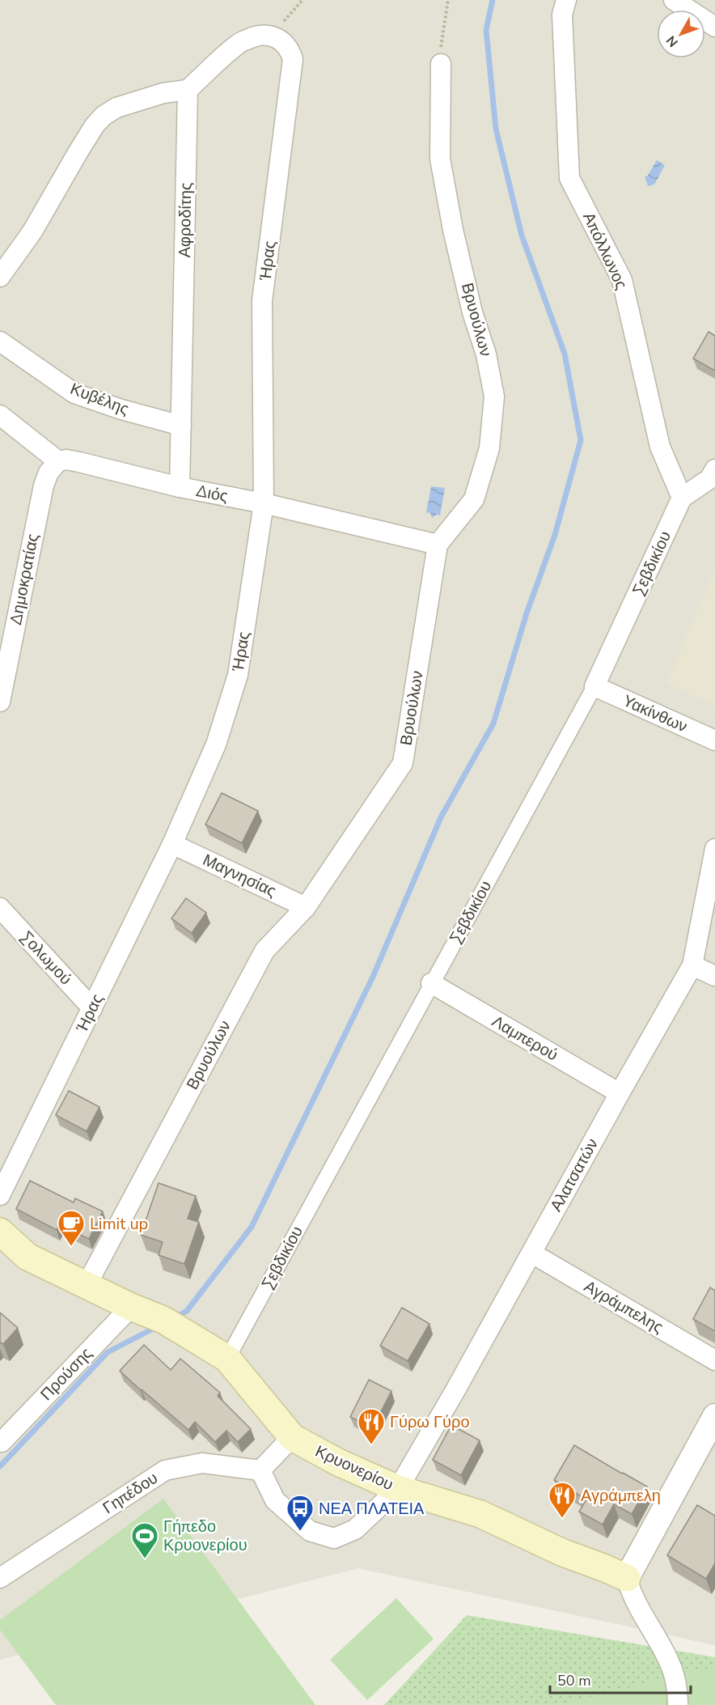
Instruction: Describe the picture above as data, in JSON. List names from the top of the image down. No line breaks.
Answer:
{"streets":{"main road":["Κρυονερίου"],"street":["Αφροδίτης","Απόλλωνος","Ήρας","Βρυούλων","Κυβέλης","Διός","Σεβδικίου","Δημοκρατίας","Υακίνθων","Μαγνησίας","Σολωμού","Λαμπερού","Αλατσατών","Αγράμπελης","Προύσης","Γηπέδου"]},"crossings":[["Αφροδίτης","Κυβέλης"],["Αφροδίτης","Διός"],["Απόλλωνος","Σεβδικίου"],["Ήρας","Διός"],["Ήρας","Μαγνησίας"],["Ήρας","Σολωμού"],["Βρυούλων","Διός"],["Βρυούλων","Μαγνησίας"],["Βρυούλων","Κρυονερίου"],["Διός","Δημοκρατίας"],["Σεβδικίου","Υακίνθων"],["Σεβδικίου","Λαμπερού"],["Σεβδικίου","Κρυονερίου"],["Λαμπερού","Αλατσατών"],["Αλατσατών","Αγράμπελης"],["Αλατσατών","Κρυονερίου"],["Αλατσατών","Γηπέδου"],["Προύσης","Κρυονερίου"]],"places":{"cafe":["Limit up"],"restaurant":["Γύρω Γύρο","Αγράμπελη"],"bus stop":["ΝΕΑ ΠΛΑΤΕΙΑ"],"sports":["Γήπεδο Κρυονερίου"]},"scale_bar":"50 m","north":"bottom left"}
